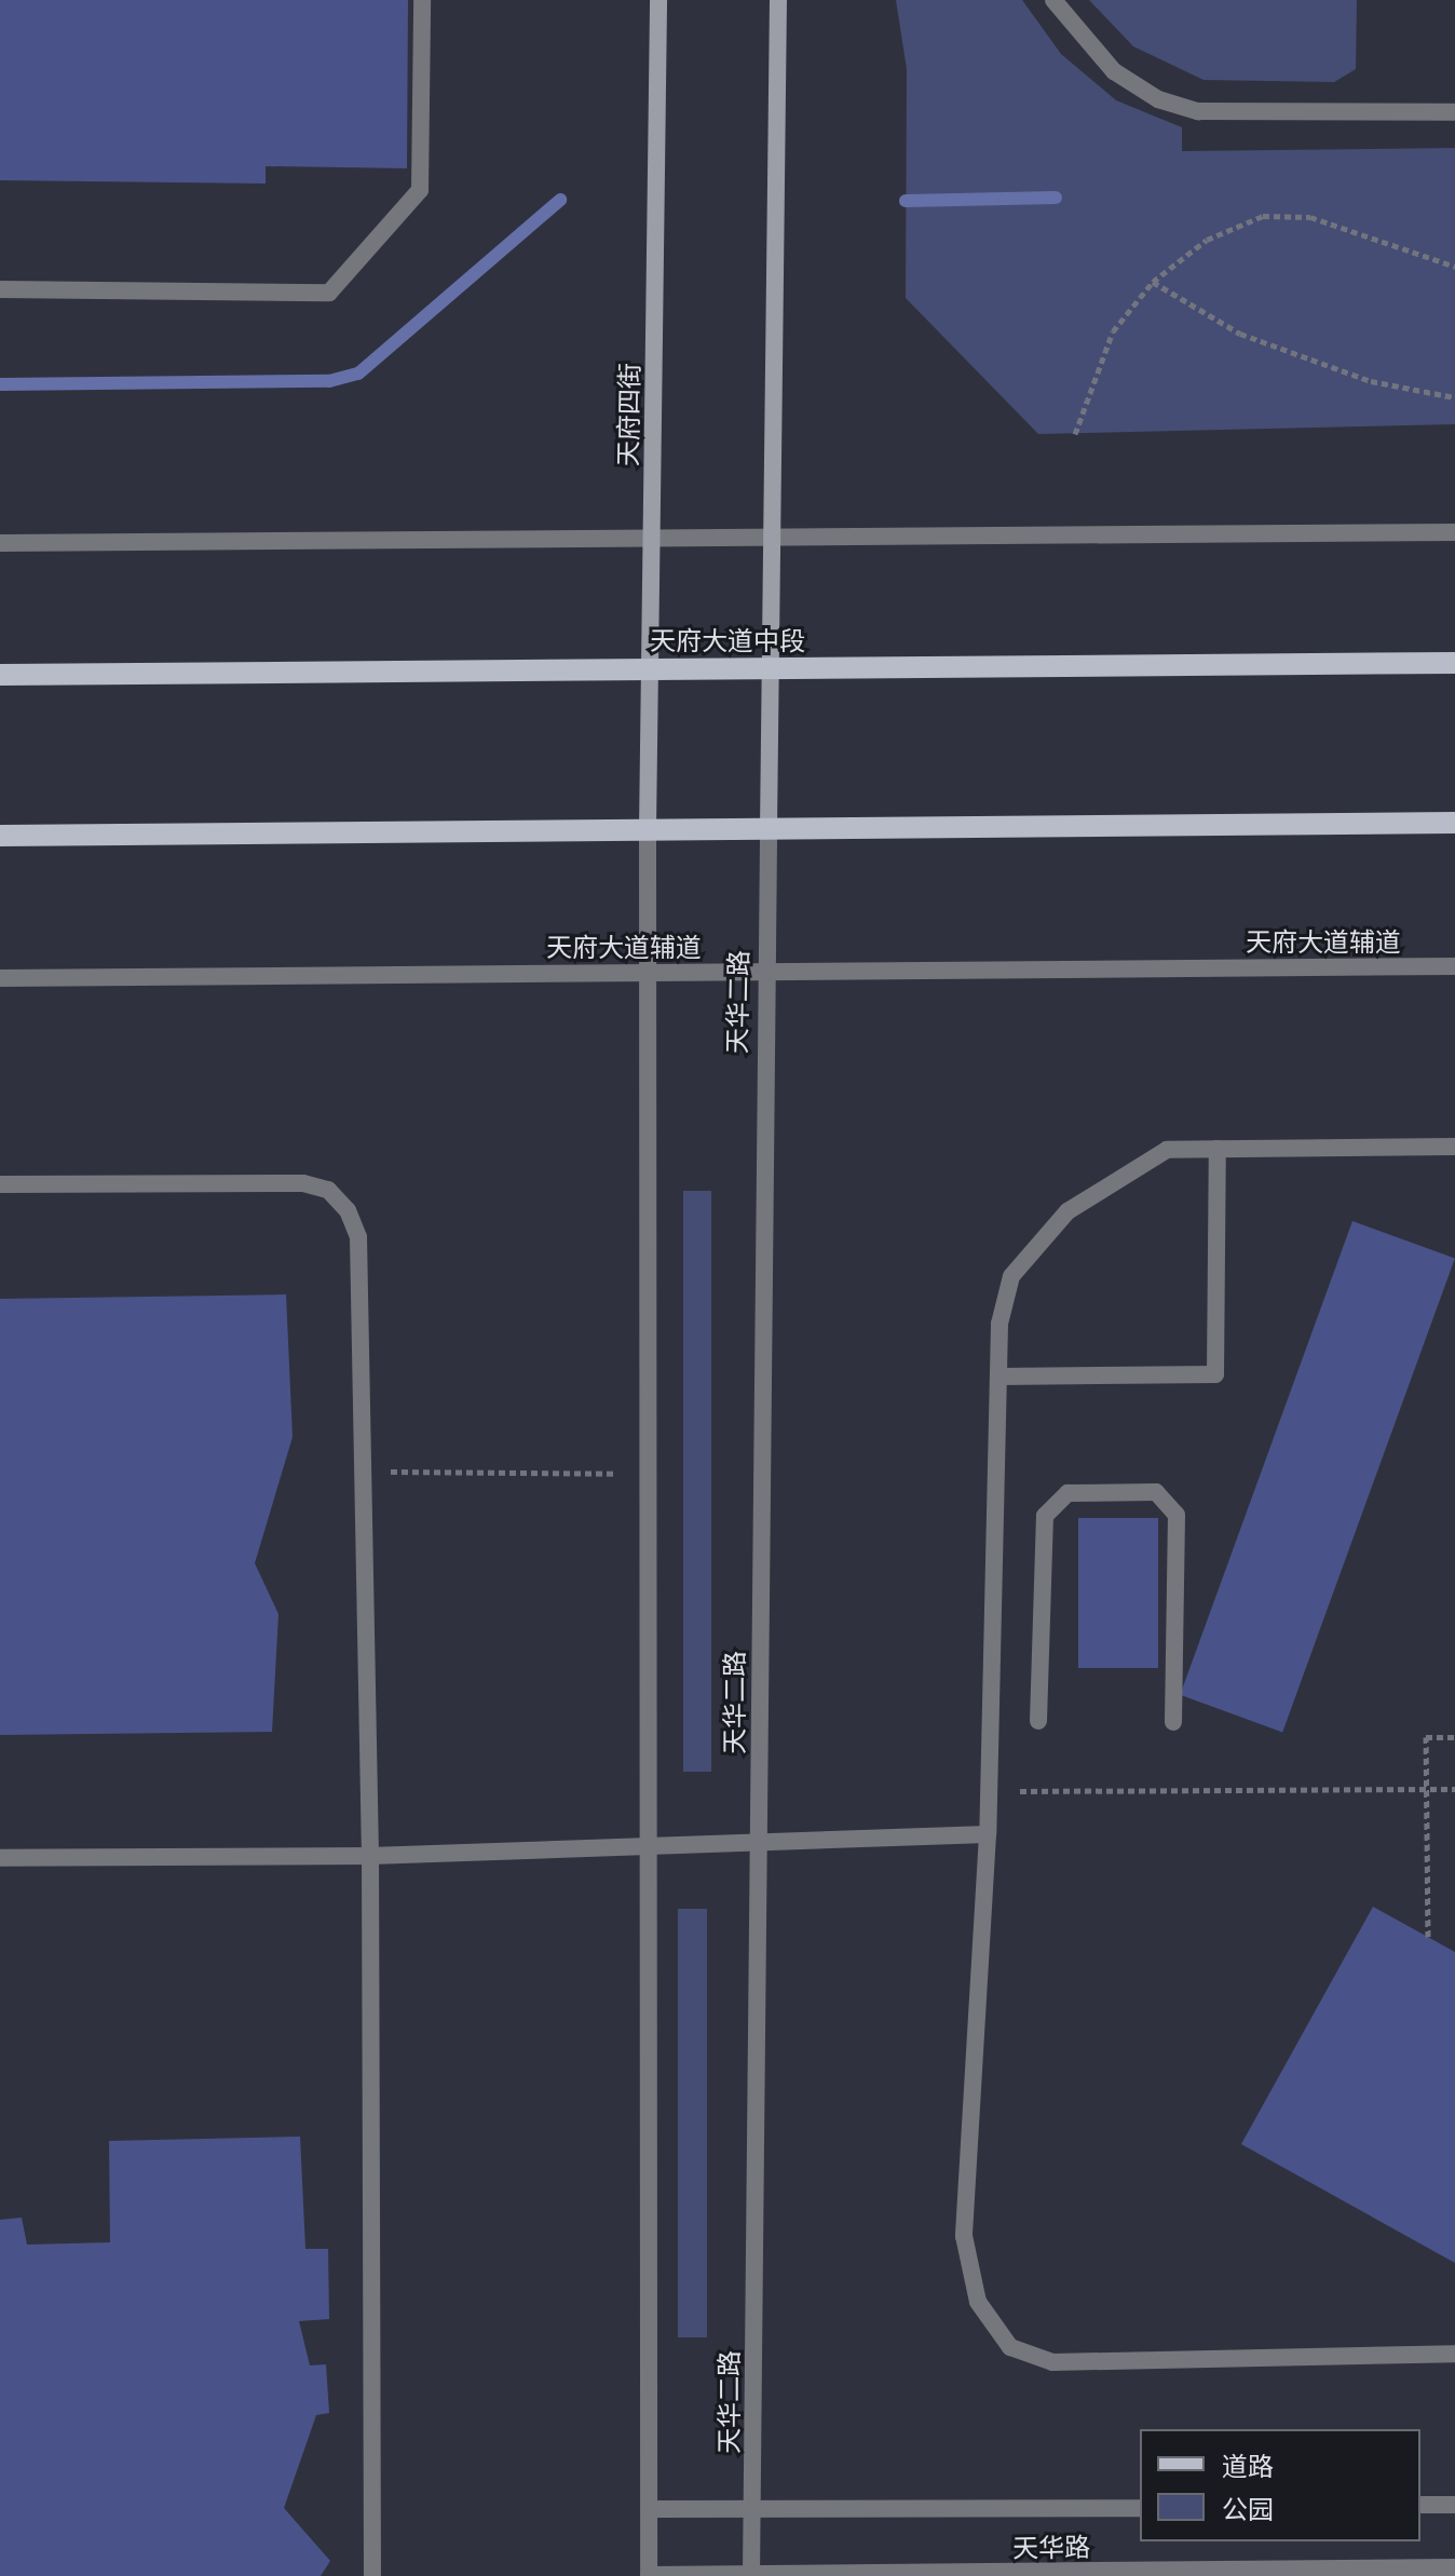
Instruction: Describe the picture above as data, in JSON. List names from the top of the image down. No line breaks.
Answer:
{"streets":{"main road":["天府四街","天府大道中段"],"street":["天府大道辅道","天华二路","天华路"]},"crossings":[["天府四街","天府大道中段"],["天府大道辅道","天华二路"],["天华二路","天华路"]],"legend":["道路","公园"]}
